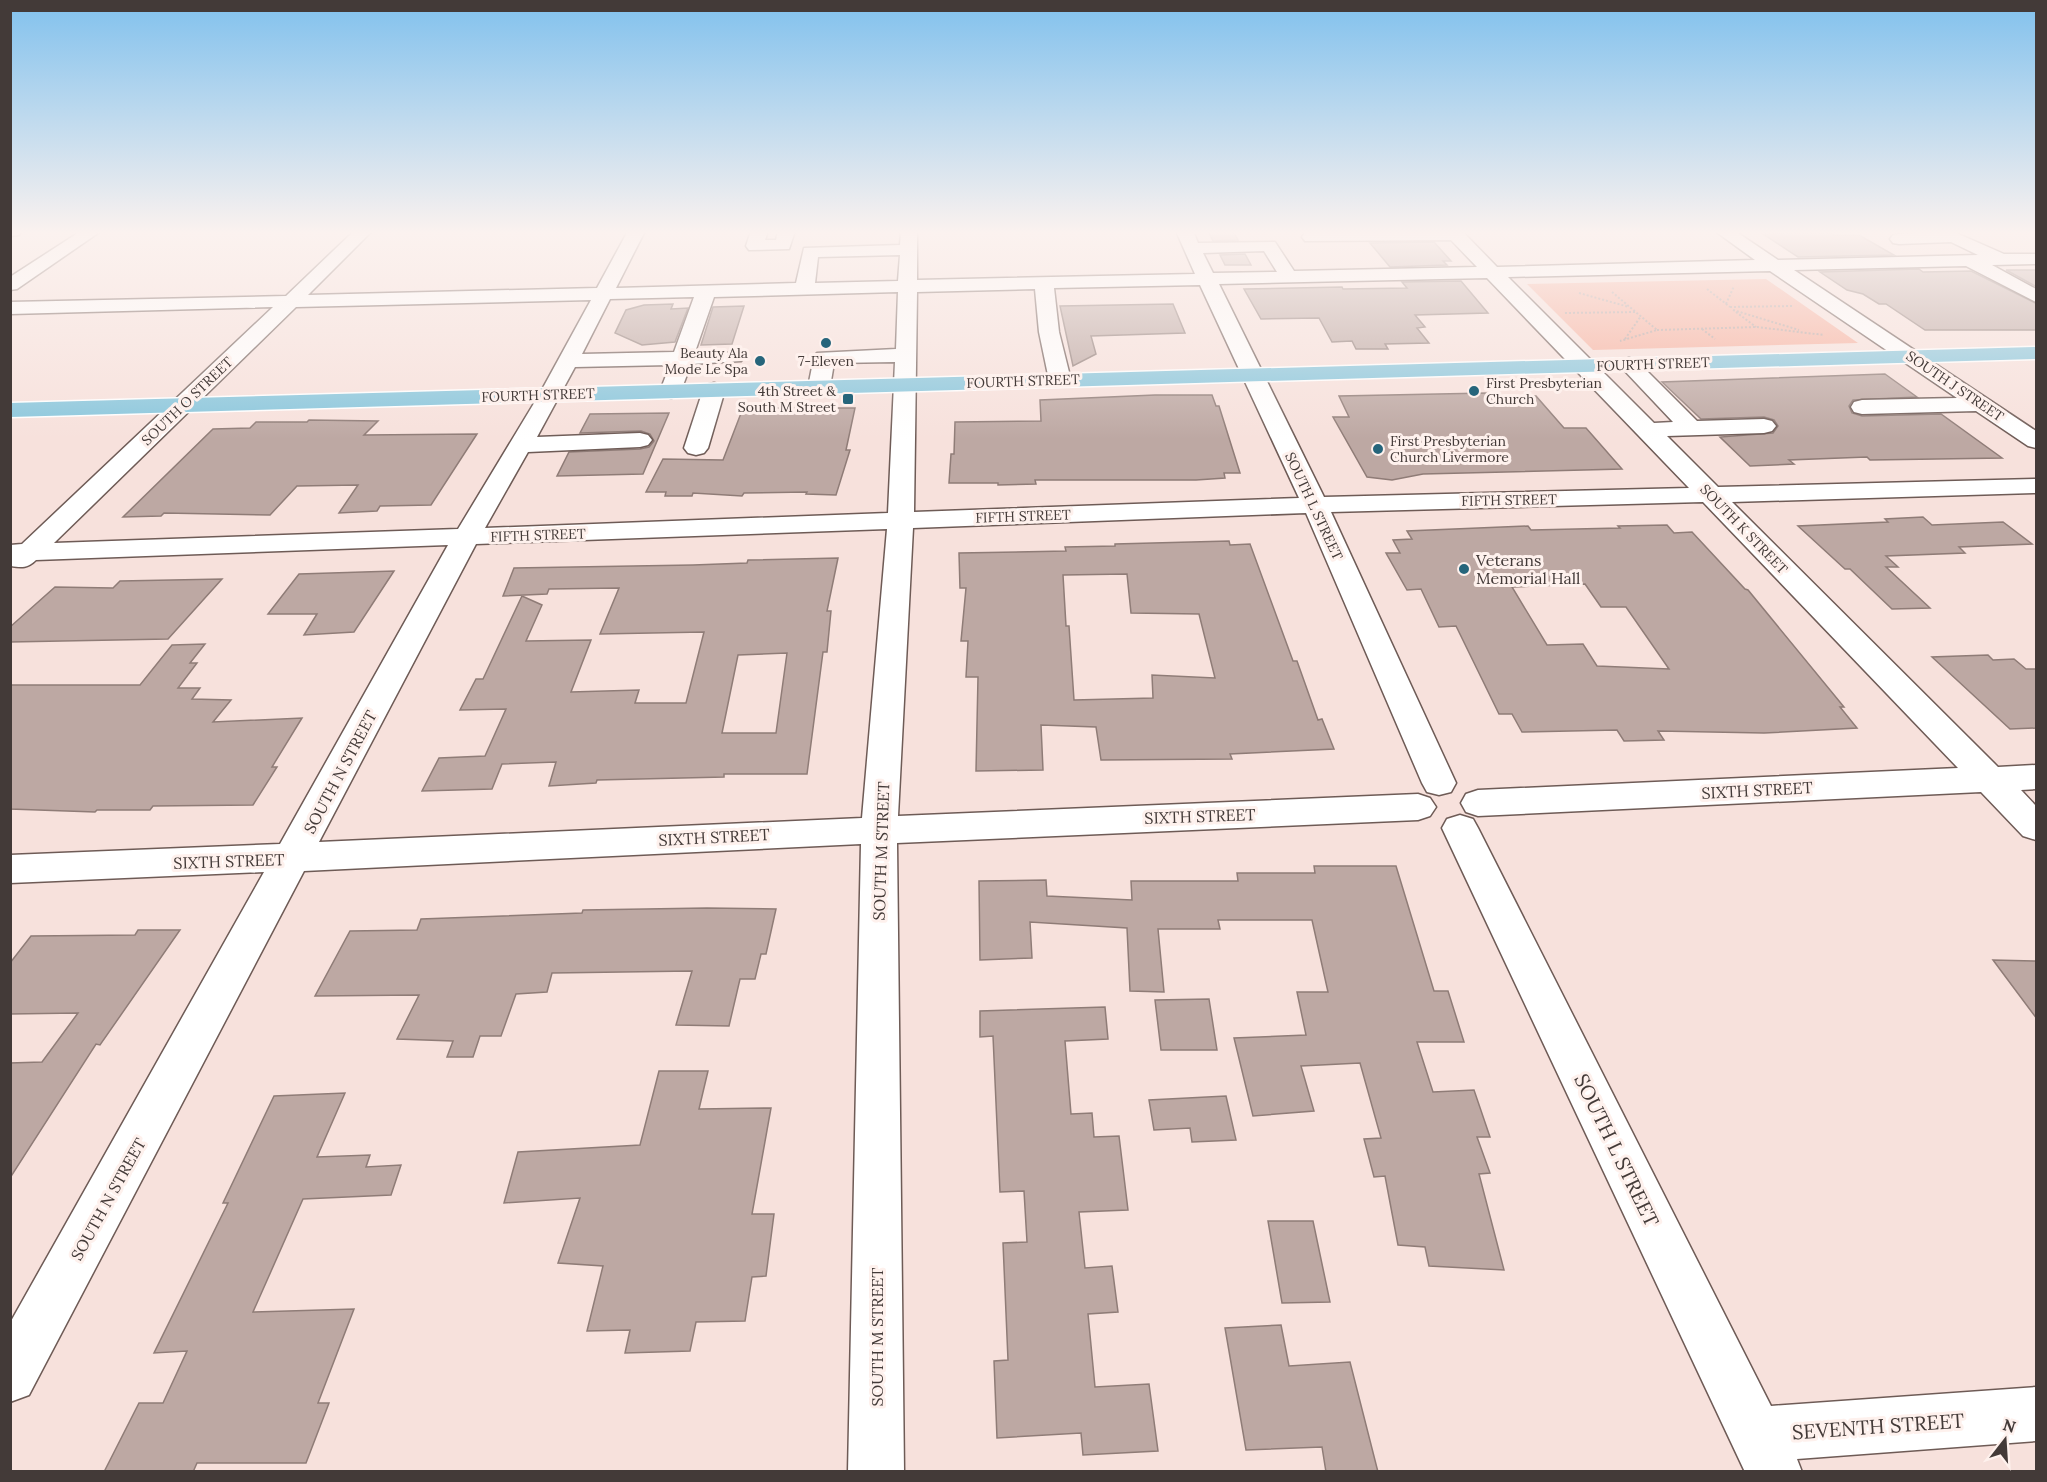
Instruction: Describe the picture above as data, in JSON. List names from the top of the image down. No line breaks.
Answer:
{"streets":{"main road":["FOURTH STREET"],"street":["SOUTH J STREET","SOUTH O STREET","FIFTH STREET","SOUTH L STREET","SOUTH K STREET","SOUTH N STREET","SIXTH STREET","SOUTH M STREET","SEVENTH STREET"]},"crossings":[["FOURTH STREET","SOUTH J STREET"],["FOURTH STREET","SOUTH O STREET"],["FOURTH STREET","SOUTH L STREET"],["FOURTH STREET","SOUTH K STREET"],["FOURTH STREET","SOUTH N STREET"],["FOURTH STREET","SOUTH M STREET"],["SOUTH O STREET","FIFTH STREET"],["FIFTH STREET","SOUTH L STREET"],["FIFTH STREET","SOUTH K STREET"],["FIFTH STREET","SOUTH N STREET"],["FIFTH STREET","SOUTH M STREET"],["SOUTH L STREET","SIXTH STREET"],["SOUTH L STREET","SEVENTH STREET"],["SOUTH K STREET","SIXTH STREET"],["SOUTH N STREET","SIXTH STREET"],["SIXTH STREET","SOUTH M STREET"]],"places":{"other":["7-Eleven","Beauty Ala Mode Le Spa","First Presbyterian Church","First Presbyterian Church Livermore","Veterans Memorial Hall"],"transit":["4th Street & South M Street"]},"north":"top"}
